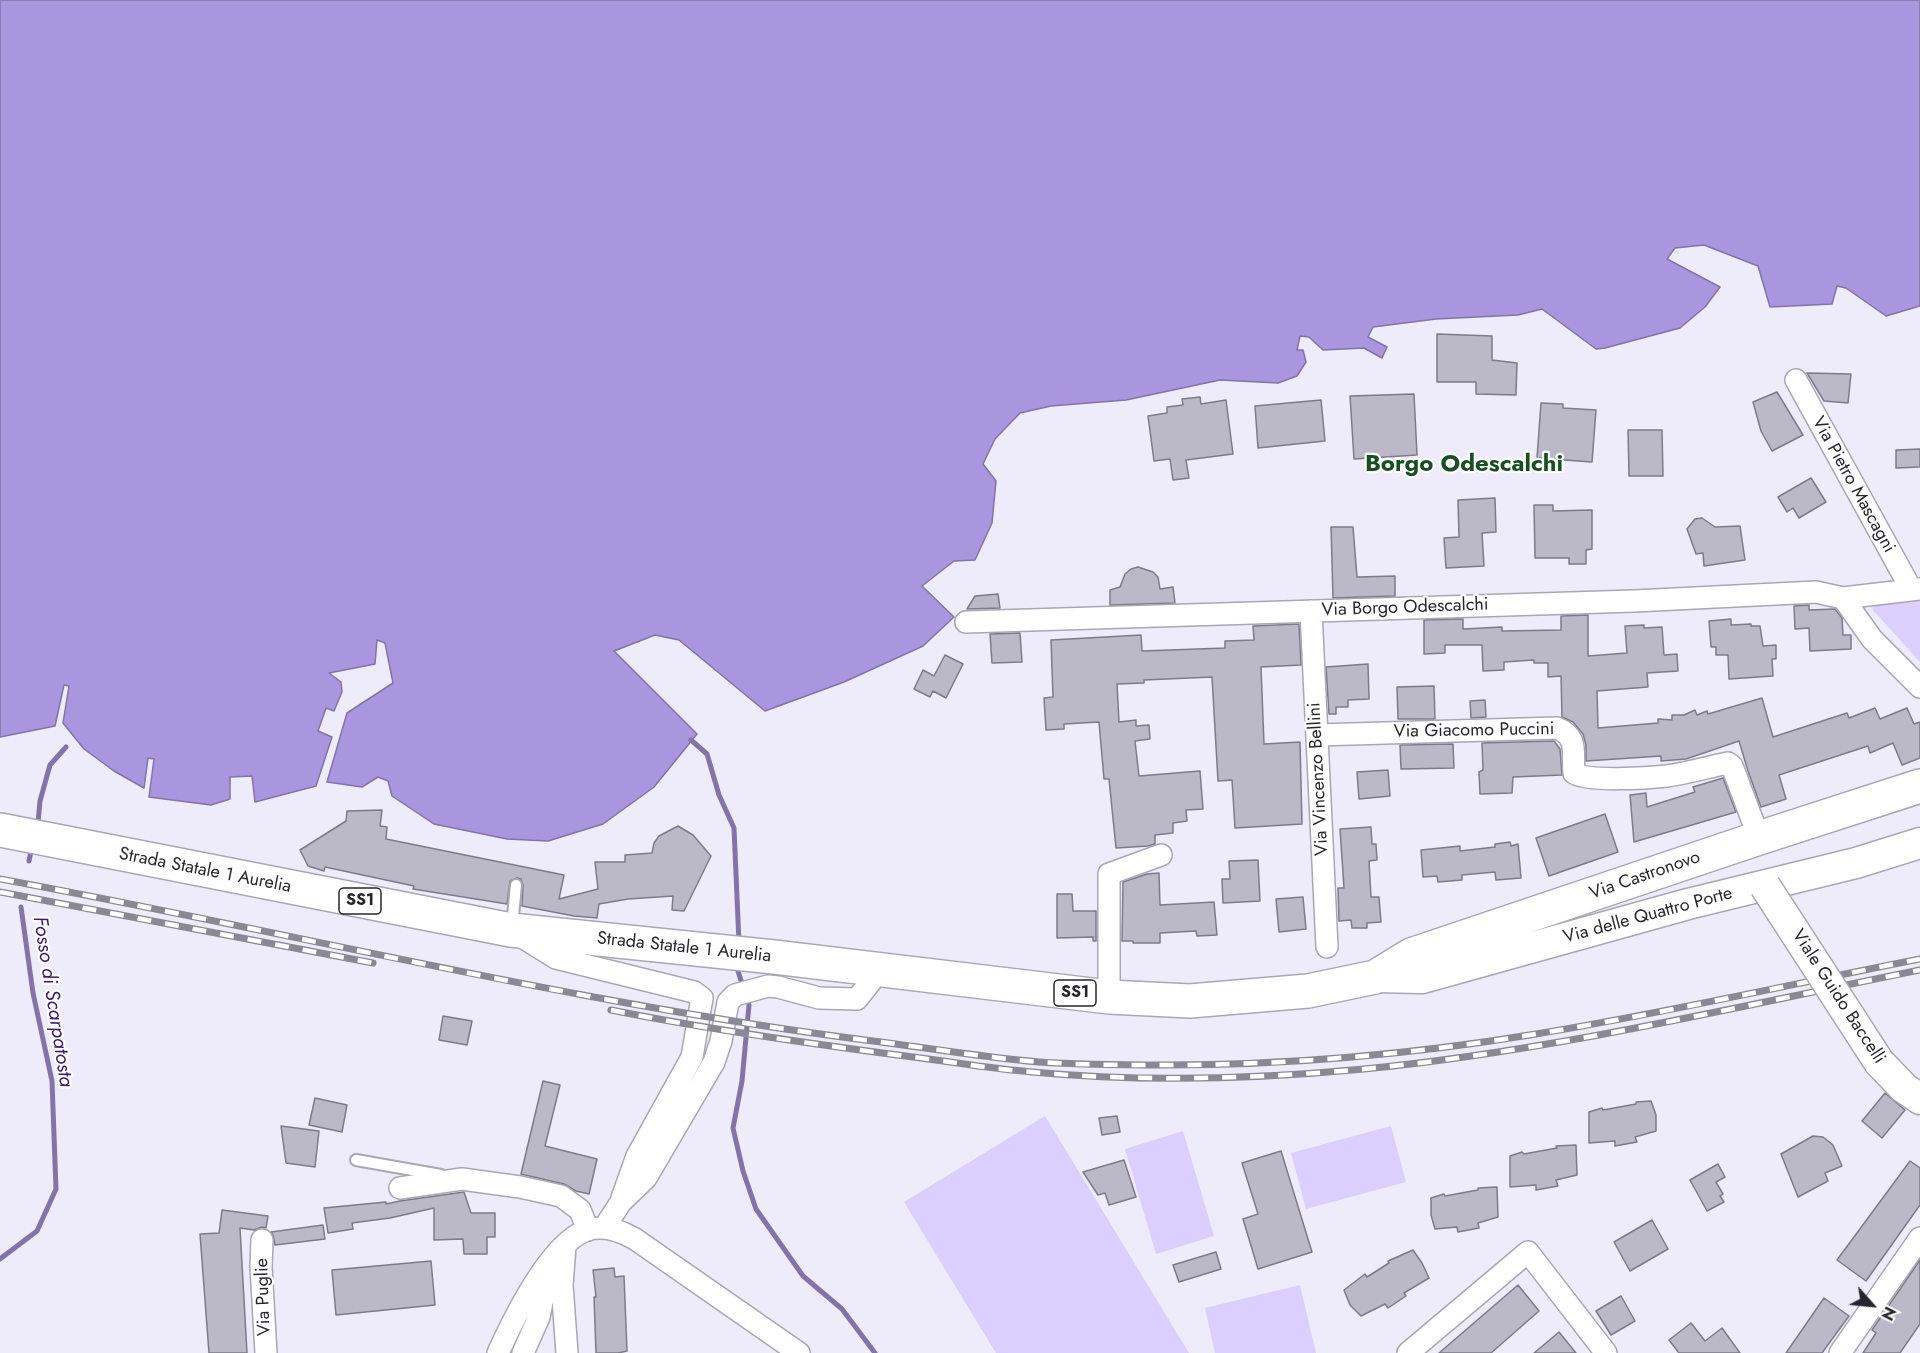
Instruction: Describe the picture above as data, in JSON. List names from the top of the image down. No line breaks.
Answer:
{"streets":{"main road":["Strada Statale 1 Aurelia","Via Castronovo","SS1","Via delle Quattro Porte","Viale Guido Baccelli"],"street":["Via Pietro Mascagni","Via Borgo Odescalchi","Via Giacomo Puccini","Via Vincenzo Bellini","Via Puglie"]},"crossings":[["Via Pietro Mascagni","Via Borgo Odescalchi"],["Via Borgo Odescalchi","Via Vincenzo Bellini"],["Via Giacomo Puccini","Via Vincenzo Bellini"],["Via Giacomo Puccini","Via Castronovo"],["Strada Statale 1 Aurelia","Via Castronovo"],["Strada Statale 1 Aurelia","Via delle Quattro Porte"],["Via Castronovo","Via delle Quattro Porte"],["Via delle Quattro Porte","Viale Guido Baccelli"]],"districts":["Borgo Odescalchi"],"water":["Fosso di Scarpatosta"],"north":"bottom right"}
